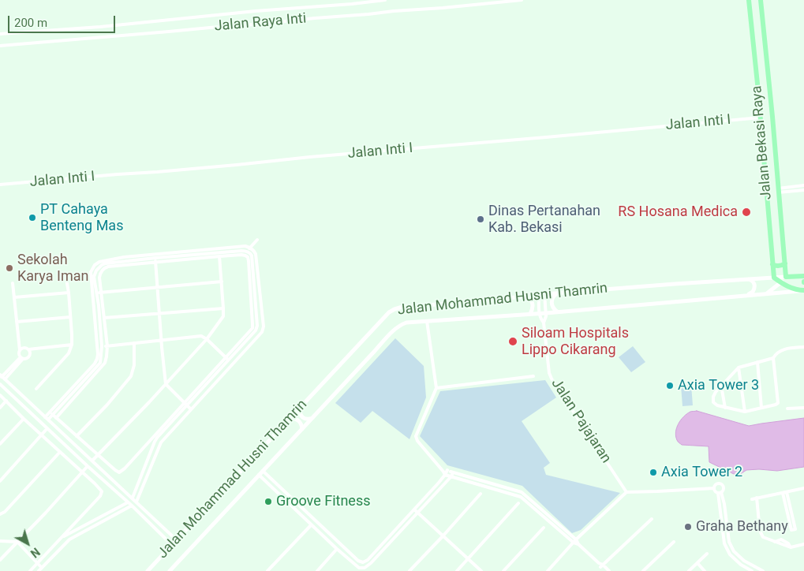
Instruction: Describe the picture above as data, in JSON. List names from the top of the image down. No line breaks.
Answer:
{"streets":{"main road":["Jalan Bekasi Raya","Jalan Mohammad Husni Thamrin"],"street":["Jalan Raya Inti","Jalan Inti I","Jalan Pajajaran"]},"crossings":[["Jalan Inti I","Jalan Bekasi Raya"],["Jalan Bekasi Raya","Jalan Mohammad Husni Thamrin"],["Jalan Mohammad Husni Thamrin","Jalan Pajajaran"]],"places":["RS Hosana Medica","PT Cahaya Benteng Mas","Dinas Pertanahan Kab. Bekasi","Sekolah Karya Iman","Siloam Hospitals Lippo Cikarang","Axia Tower 3","Axia Tower 2","Groove Fitness","Graha Bethany"],"scale_bar":"200 m","north":"bottom right"}
